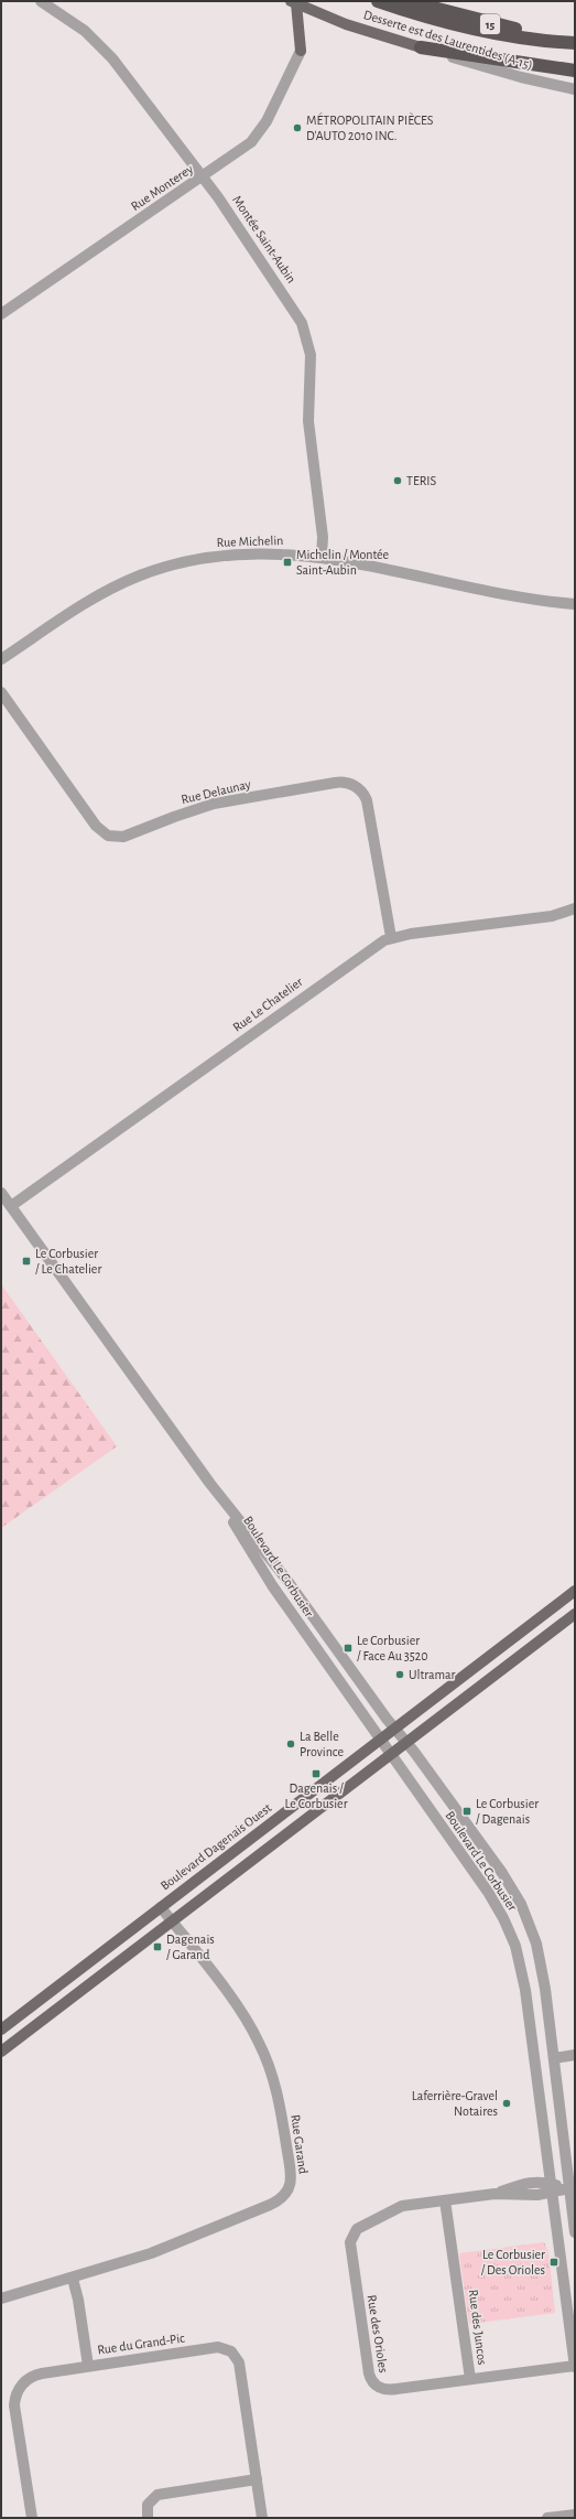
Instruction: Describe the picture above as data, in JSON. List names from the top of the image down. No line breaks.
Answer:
{"streets":{"highway":["15"],"main road":["Desserte est des Laurentides (A-15)","Boulevard Dagenais Ouest"],"street":["Rue Monterey","Montée Saint-Aubin","Rue Michelin","Rue Delaunay","Rue Le Chatelier","Boulevard Le Corbusier","Rue Garand","Rue des Juncos","Rue des Orioles","Rue du Grand-Pic"]},"crossings":[["Rue Monterey","Montée Saint-Aubin"],["Montée Saint-Aubin","Rue Michelin"],["Rue Delaunay","Rue Le Chatelier"],["Rue Le Chatelier","Boulevard Le Corbusier"],["Boulevard Le Corbusier","Boulevard Dagenais Ouest"],["Boulevard Le Corbusier","Rue des Orioles"],["Boulevard Dagenais Ouest","Rue Garand"],["Rue des Juncos","Rue des Orioles"]],"places":{"other":["MÉTROPOLITAIN PIÈCES D'AUTO 2010 INC.","TERIS","Ultramar","La Belle Province","Laferrière-Gravel Notaires"],"transit":["Michelin / Montée Saint-Aubin","Le Corbusier / Le Chatelier","Le Corbusier / Face Au 3520","Dagenais / Le Corbusier","Le Corbusier / Dagenais","Dagenais / Garand","Le Corbusier / Des Orioles"]}}
